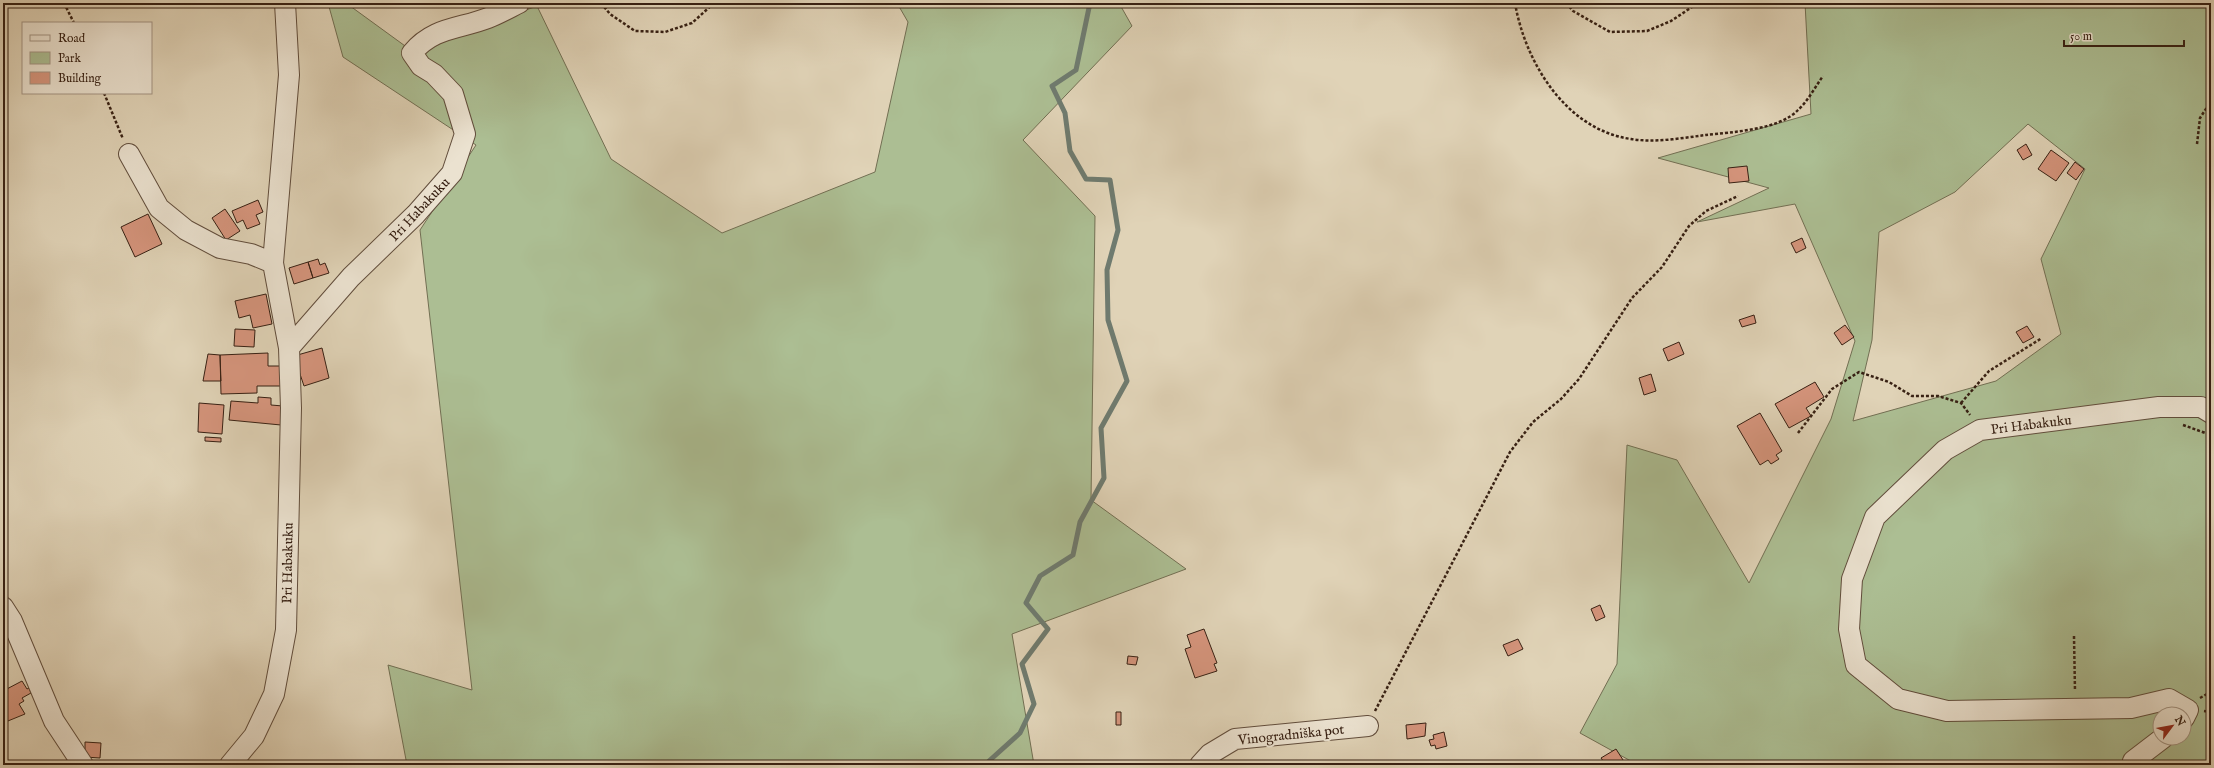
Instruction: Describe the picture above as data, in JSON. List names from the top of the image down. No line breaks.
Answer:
{"streets":{"street":["Pri Habakuku","Vinogradniška pot"]},"legend":["Road","Park","Building"],"scale_bar":"50 m","north":"top right"}
